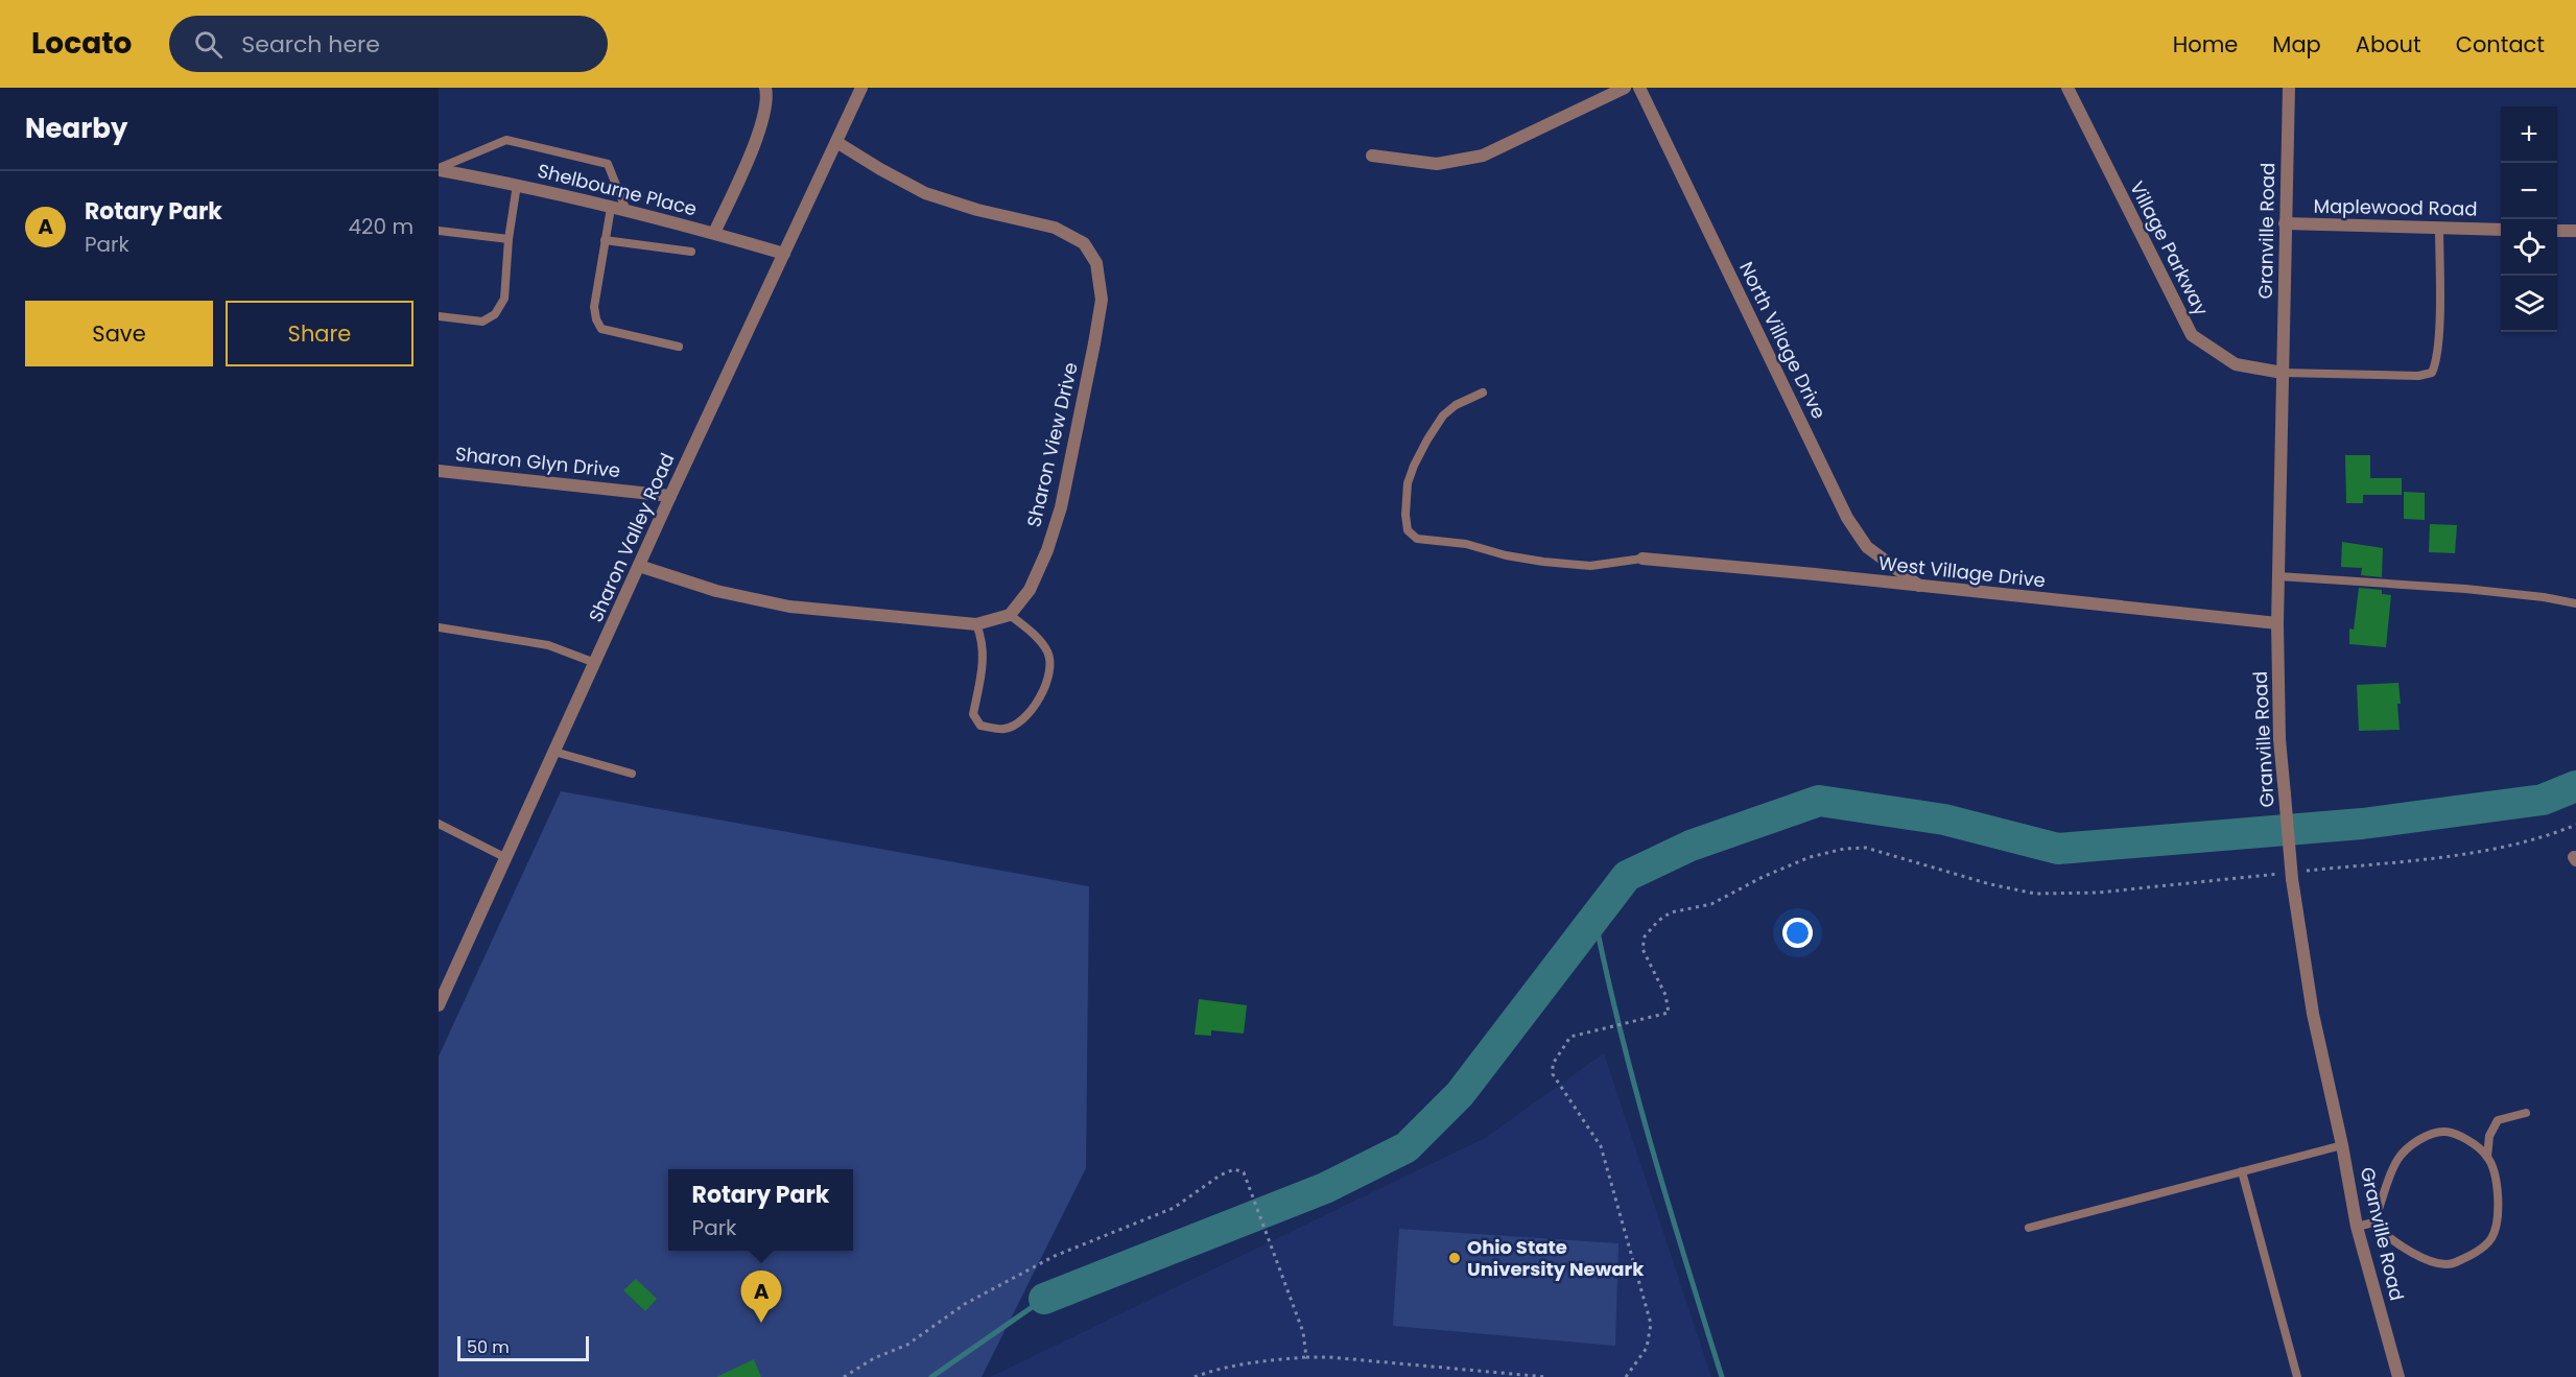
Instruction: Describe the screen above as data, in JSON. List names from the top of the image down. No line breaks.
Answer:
{"streets":{"street":["Shelbourne Place","Maplewood Road","Granville Road","Village Parkway","North Village Drive","Sharon View Drive","Sharon Glyn Drive","Sharon Valley Road","West Village Drive"]},"crossings":[["Shelbourne Place","Sharon Valley Road"],["Maplewood Road","Granville Road"],["Granville Road","Village Parkway"],["Granville Road","West Village Drive"],["North Village Drive","West Village Drive"],["Sharon View Drive","Sharon Valley Road"],["Sharon Glyn Drive","Sharon Valley Road"]],"places":["Ohio State University Newark"],"scale_bar":"50 m","page":{"header":"Locato","search":"Search here","nav":["Home","Map","About","Contact"],"heading":"Nearby","map_buttons":["+","−"],"list":[{"mark":"A","name":"Rotary Park","note":"Park","value":"420 m"}],"buttons":["Save","Share"],"popup":["Rotary Park","Park"],"pins":"A","scale":"50 m"}}
